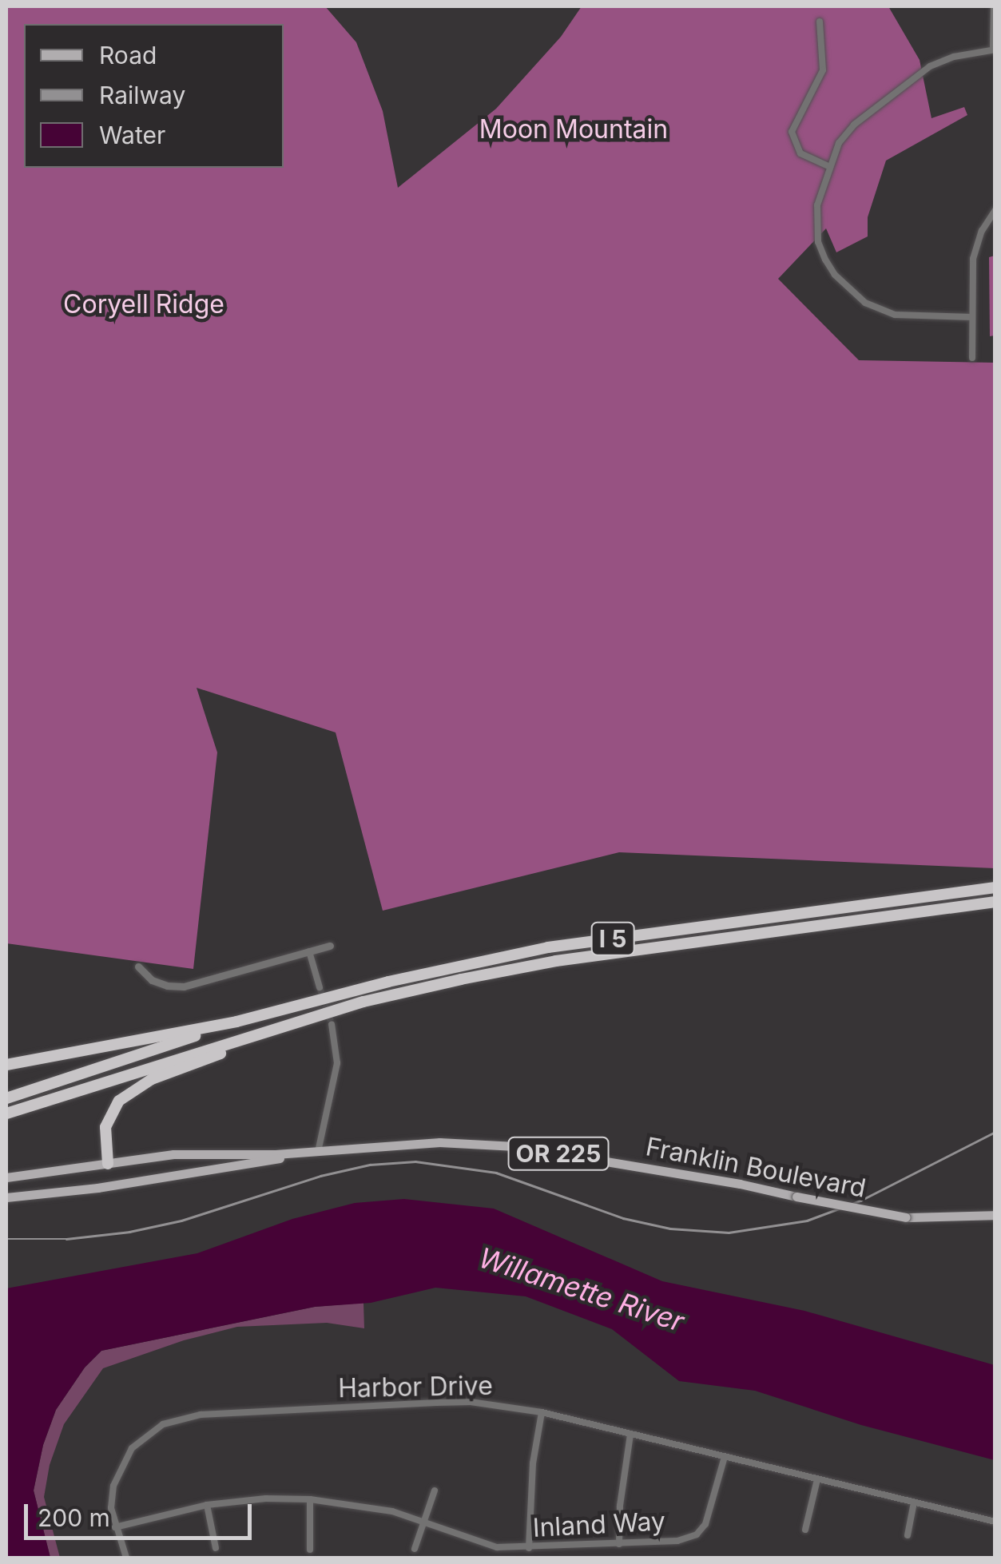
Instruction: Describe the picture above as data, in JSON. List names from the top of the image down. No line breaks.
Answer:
{"streets":{"highway":["I 5"],"main road":["OR 225","Franklin Boulevard"],"street":["Harbor Drive","Inland Way"]},"crossings":[["OR 225","Franklin Boulevard"],["Harbor Drive","Inland Way"]],"water":["Willamette River"],"parks":["Moon Mountain","Coryell Ridge"],"legend":["Road","Railway","Water"],"scale_bar":"200 m"}
